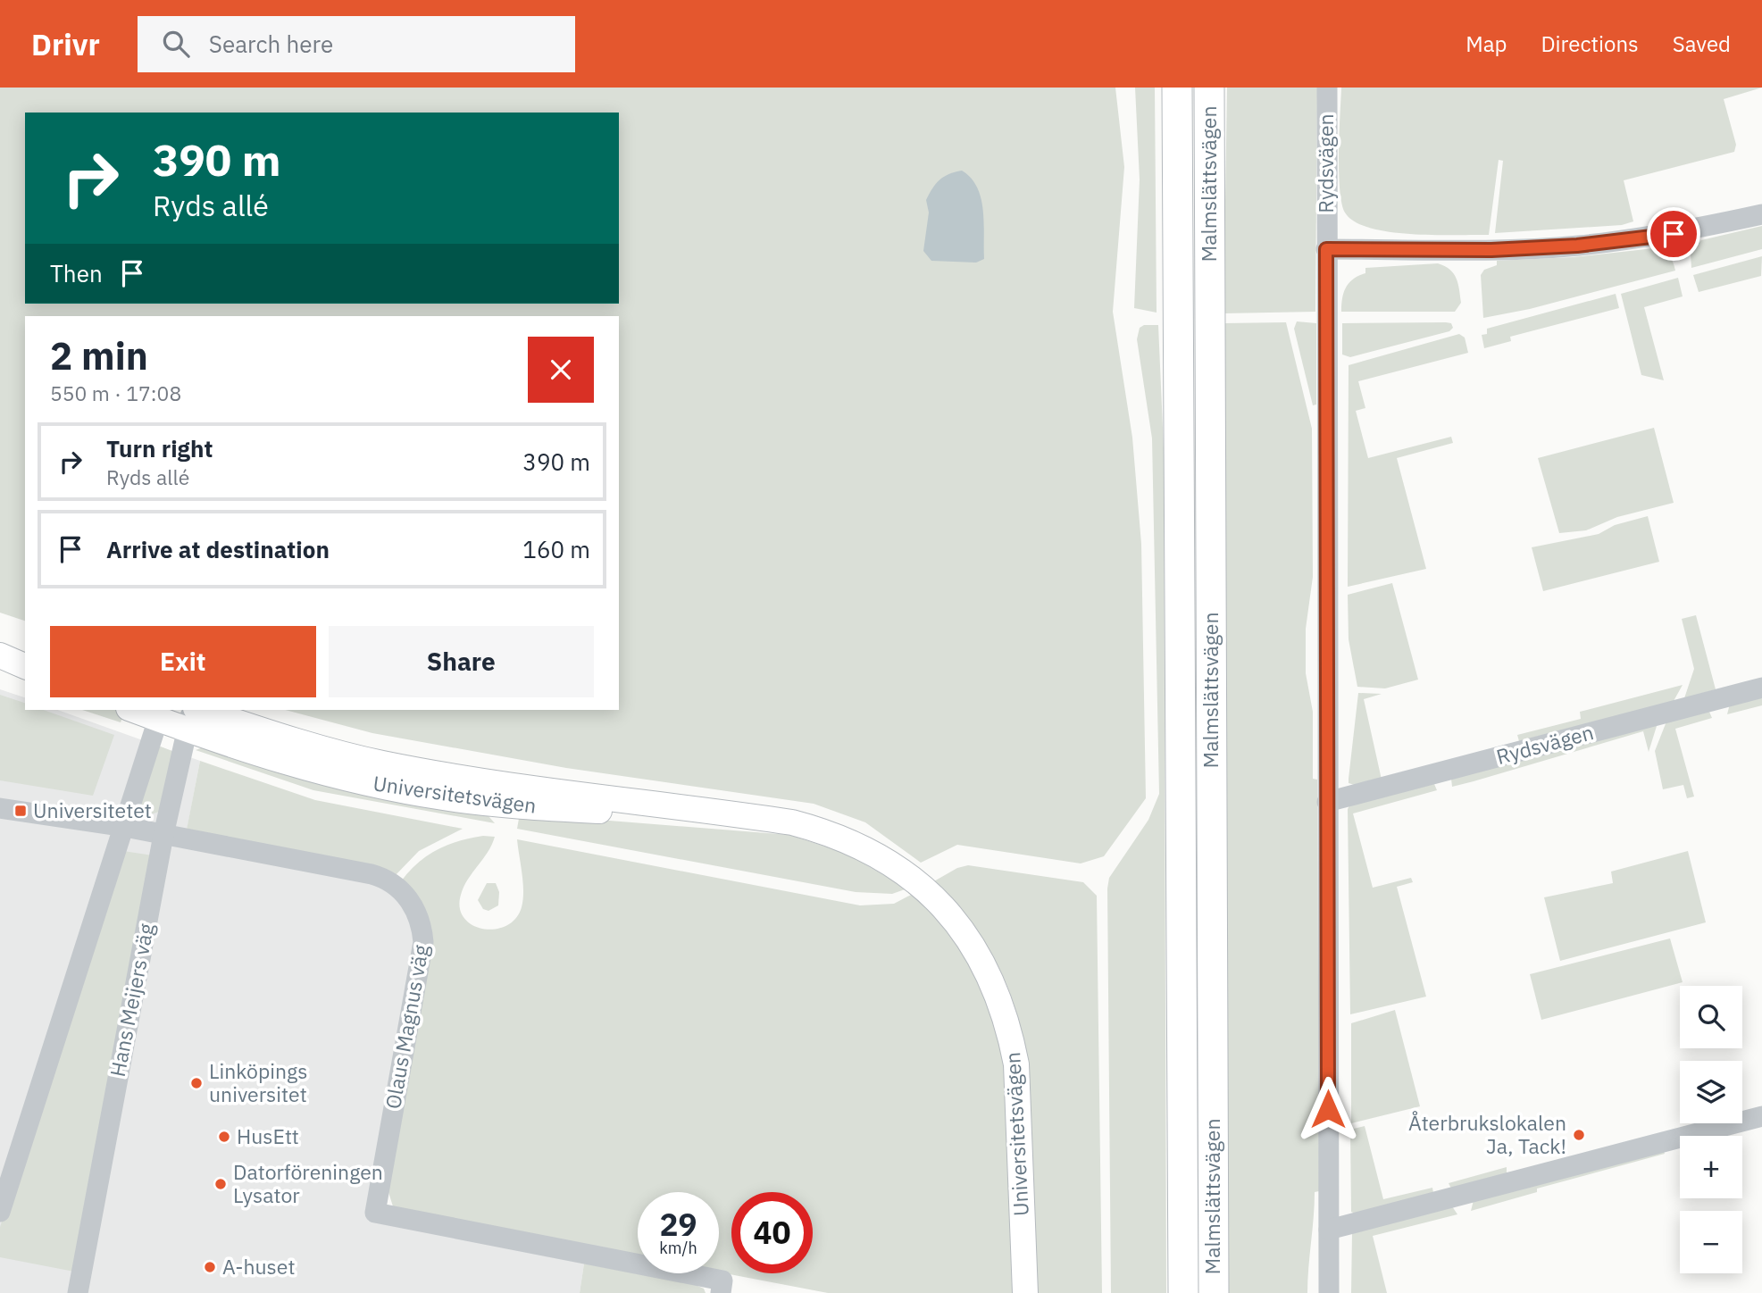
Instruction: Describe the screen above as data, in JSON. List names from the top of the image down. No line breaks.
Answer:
{"streets":{"highway":["Malmslättsvägen"],"main road":["Universitetsvägen"],"street":["Rydsvägen","Hans Meijers väg","Olaus Magnus väg"]},"crossings":[["Universitetsvägen","Hans Meijers väg"],["Hans Meijers väg","Olaus Magnus väg"]],"places":{"transit":["Universitetet"],"other":["Linköpings universitet","Återbrukslokalen Ja, Tack!","HusEtt","Datorföreningen Lysator","A-huset"]},"page":{"header":"Drivr","search":"Search here","nav":["Map","Directions","Saved"],"turn":["390 m","Ryds allé"],"then":"Then","heading":["2 min","550 m · 17:08"],"list":[{"name":"Turn right","note":"Ryds allé","value":"390 m"},{"name":"Arrive at destination","value":"160 m"}],"buttons":["Exit","Share"],"map_buttons":["+","−"],"speed":"29 km/h","limit":"40"}}
